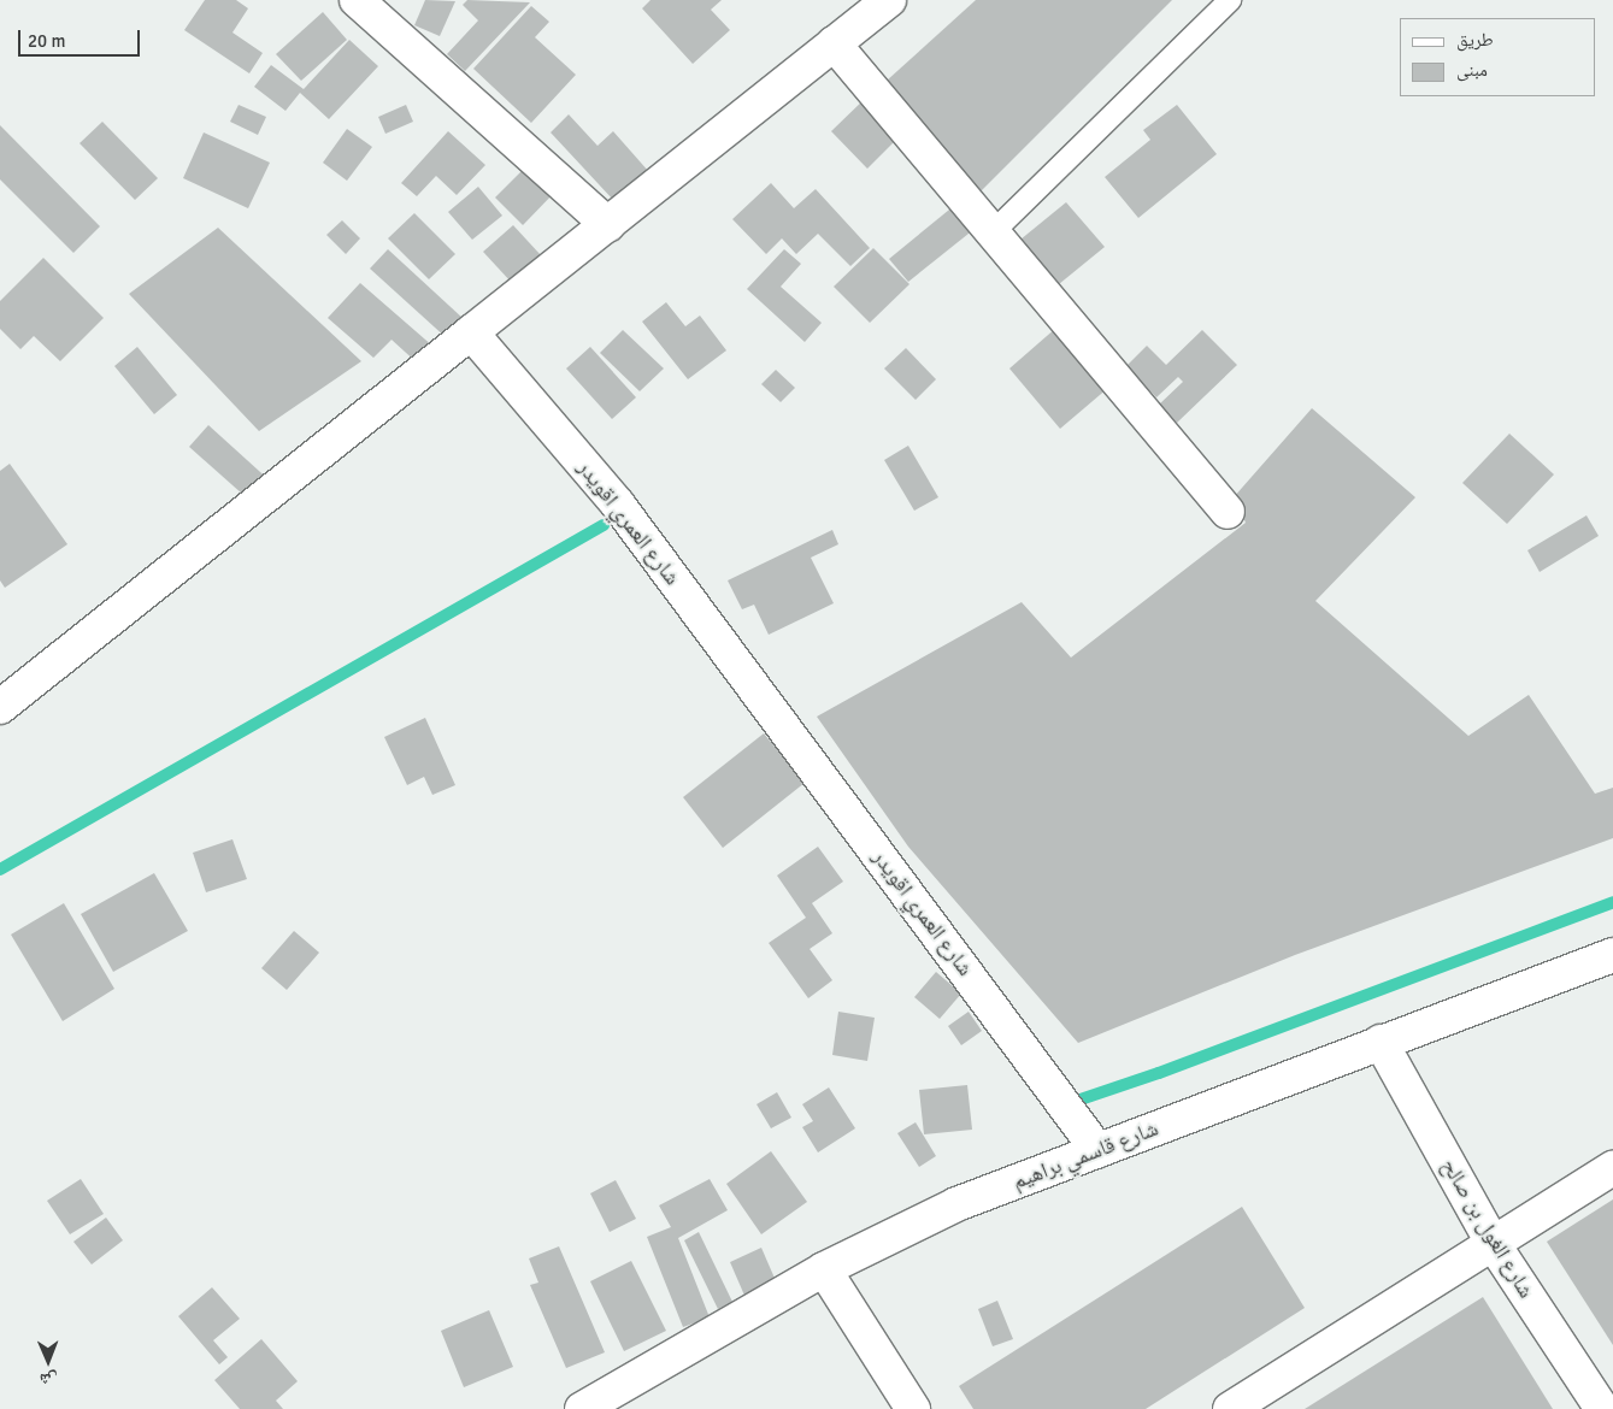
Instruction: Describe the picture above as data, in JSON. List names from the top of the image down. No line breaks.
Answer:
{"streets":{"street":["شارع العمري اقويدر","شارع قاسمي براهيم","شارع الغول بن صالح"]},"crossings":[["شارع العمري اقويدر","شارع قاسمي براهيم"],["شارع قاسمي براهيم","شارع الغول بن صالح"]],"legend":["طريق","مبنى"],"scale_bar":"20 m","north":"bottom"}
